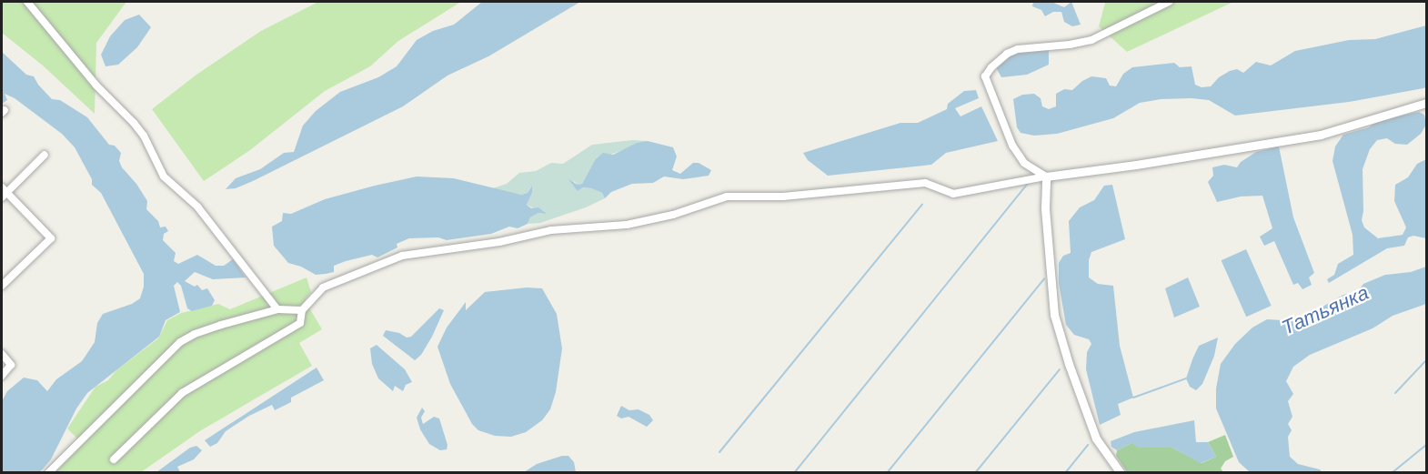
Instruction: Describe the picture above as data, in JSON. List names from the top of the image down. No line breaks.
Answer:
{"water":["Татьянка"]}
